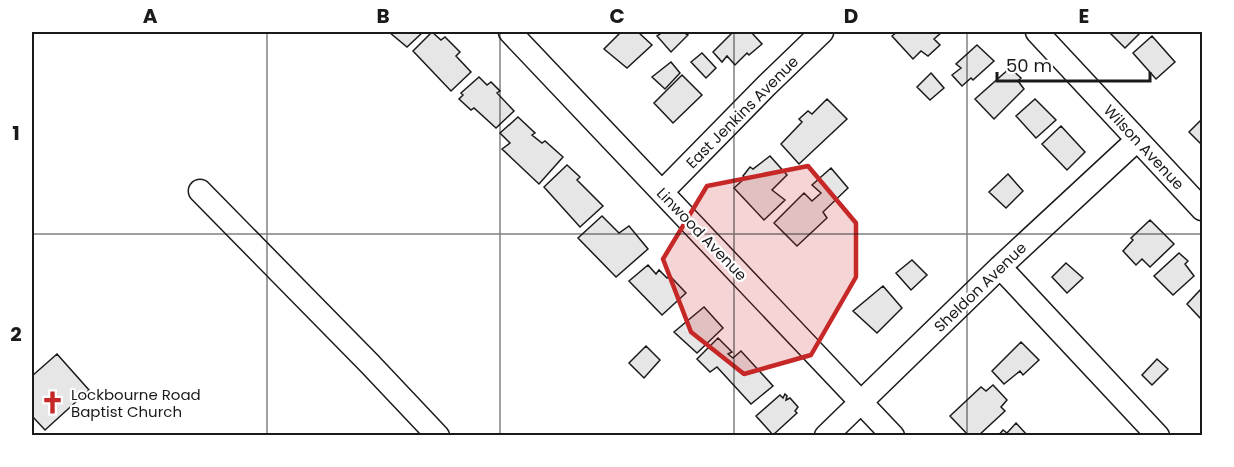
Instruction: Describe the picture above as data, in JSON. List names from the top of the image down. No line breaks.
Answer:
{"streets":{"street":["East Jenkins Avenue","Wilson Avenue","Linwood Avenue","Sheldon Avenue"]},"crossings":[["East Jenkins Avenue","Linwood Avenue"],["Wilson Avenue","Sheldon Avenue"],["Linwood Avenue","Sheldon Avenue"]],"places":{"church":["Lockbourne Road Baptist Church"]},"scale_bar":"50 m","grid":{"columns":["A","B","C","D","E"],"rows":["1","2"]}}
